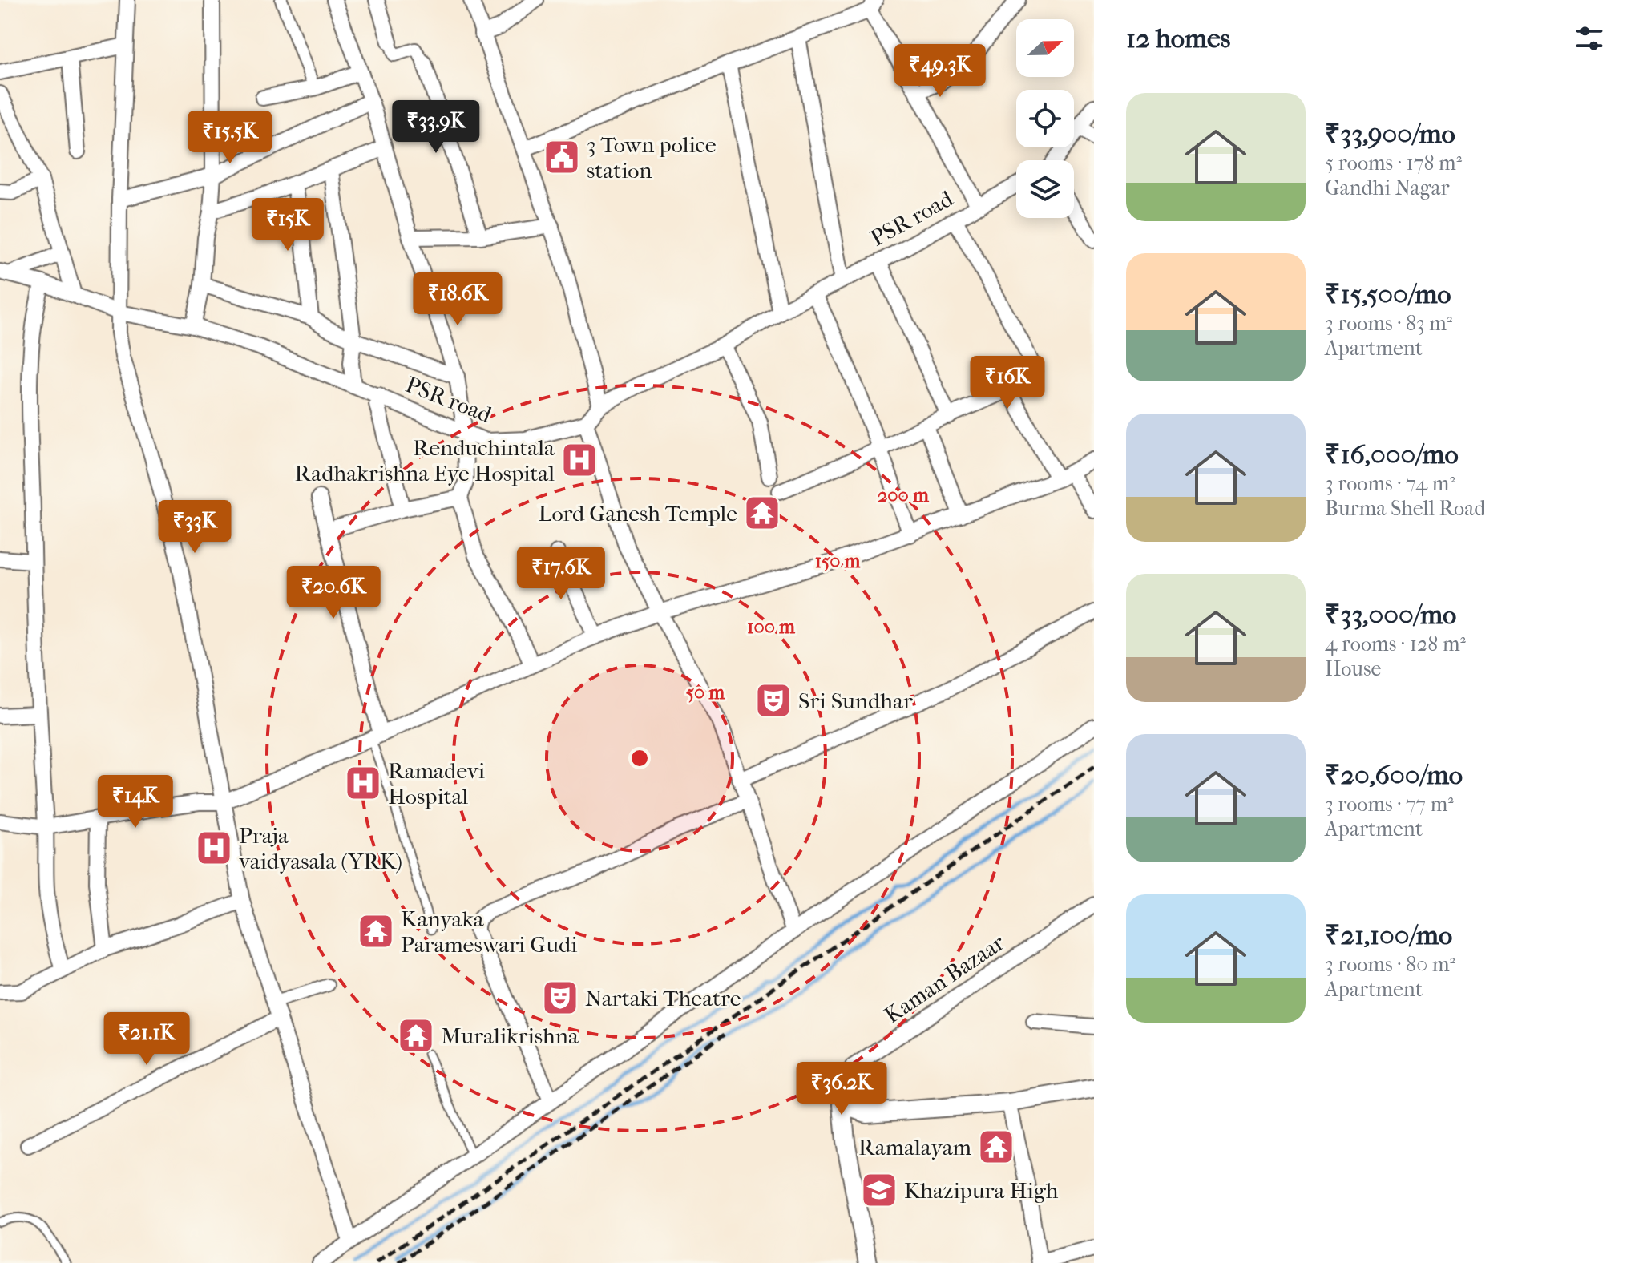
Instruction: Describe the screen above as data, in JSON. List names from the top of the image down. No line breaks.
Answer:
{"streets":{"street":["PSR road","Kaman Bazaar"]},"places":{"public building":["3 Town police station"],"hospital":["Renduchintala Radhakrishna Eye Hospital","Ramadevi Hospital","Praja vaidyasala (YRK)"],"temple":["Lord Ganesh Temple","Kanyaka Parameswari Gudi","Muralikrishna","Ramalayam"],"theatre":["Sri Sundhar","Nartaki Theatre"],"school or university":["Khazipura High"]},"north":"right","page":{"heading":"12 homes","price":["₹49.3K","₹33.9K","₹15.5K","₹15K","₹18.6K","₹16K","₹33K","₹17.6K","₹20.6K","₹14K","₹21.1K","₹36.2K"],"list":[{"name":"₹33,900/mo","note":"5 rooms · 178 m² · Gandhi Nagar"},{"name":"₹15,500/mo","note":"3 rooms · 83 m² · Apartment"},{"name":"₹16,000/mo","note":"3 rooms · 74 m² · Burma Shell Road"},{"name":"₹33,000/mo","note":"4 rooms · 128 m² · House"},{"name":"₹20,600/mo","note":"3 rooms · 77 m² · Apartment"},{"name":"₹21,100/mo","note":"3 rooms · 80 m² · Apartment"}]},"rings":["200 m","150 m","100 m","50 m"]}
